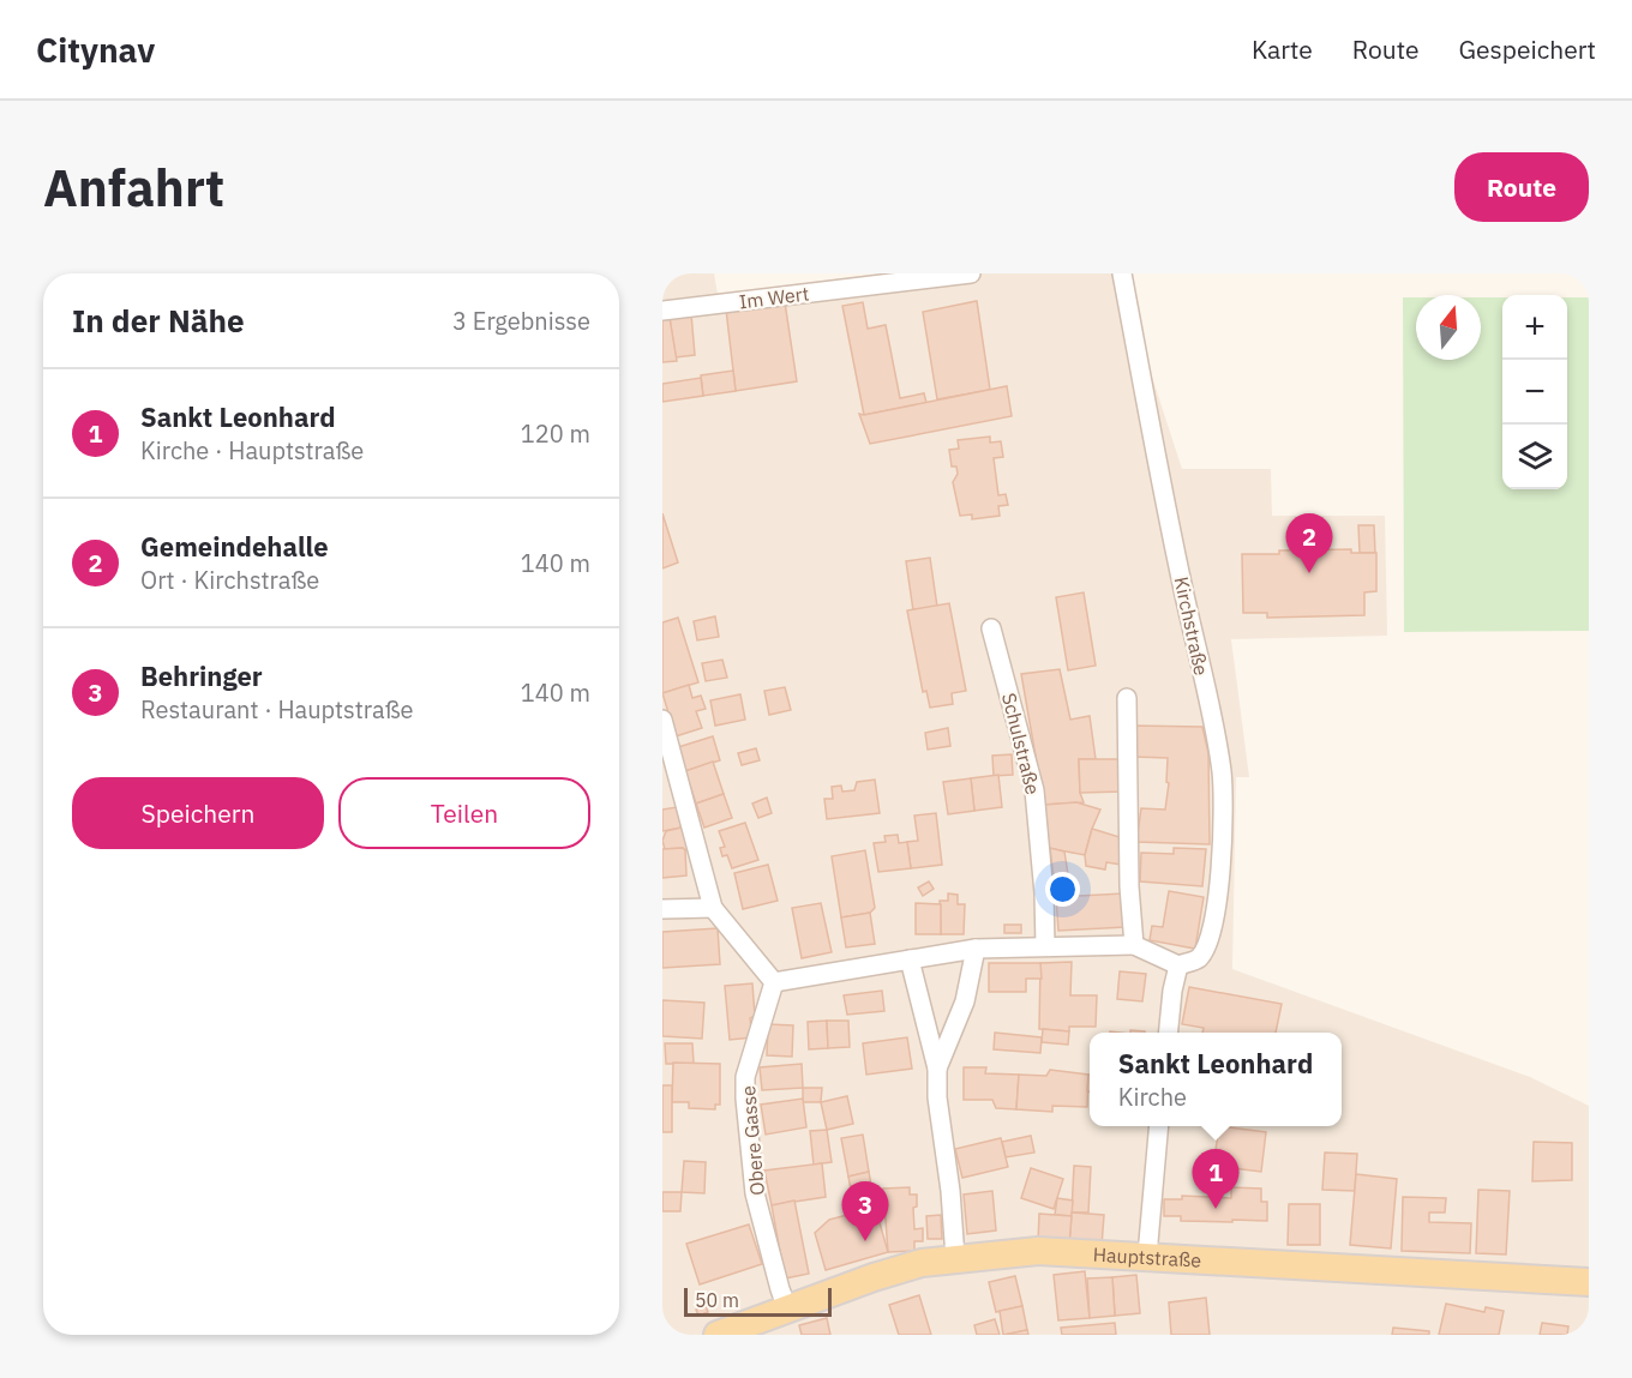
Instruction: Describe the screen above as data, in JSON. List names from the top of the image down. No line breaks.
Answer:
{"streets":{"main road":["Hauptstraße"],"street":["Im Wert","Kirchstraße","Schulstraße","Obere Gasse"]},"crossings":[["Obere Gasse","Hauptstraße"]],"scale_bar":"50 m","north":"top","page":{"header":"Citynav","nav":["Karte","Route","Gespeichert"],"buttons":["Route",["Speichern","Teilen"]],"title":"Anfahrt","heading":["In der Nähe","3 Ergebnisse"],"map_buttons":["+","−"],"list":[{"mark":"1","name":"Sankt Leonhard","note":"Kirche · Hauptstraße","value":"120 m"},{"mark":"2","name":"Gemeindehalle","note":"Ort · Kirchstraße","value":"140 m"},{"mark":"3","name":"Behringer","note":"Restaurant · Hauptstraße","value":"140 m"}],"pins":["2","1","3"],"popup":["Sankt Leonhard","Kirche"],"scale":"50 m"}}
